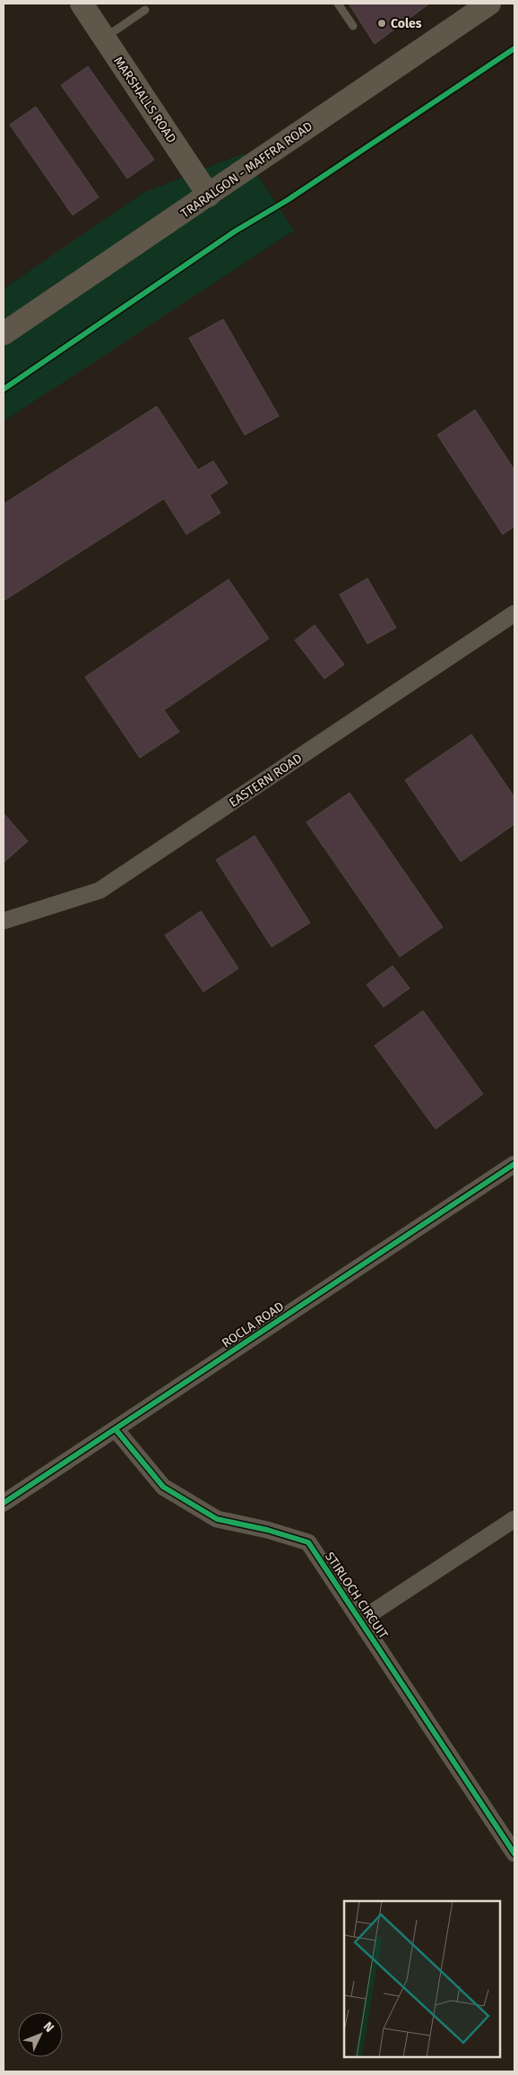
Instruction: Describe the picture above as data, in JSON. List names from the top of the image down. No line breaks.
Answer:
{"streets":{"main road":["MARSHALLS ROAD","TRARALGON - MAFFRA ROAD"],"street":["EASTERN ROAD","ROCLA ROAD","STIRLOCH CIRCUIT"]},"crossings":[["MARSHALLS ROAD","TRARALGON - MAFFRA ROAD"],["ROCLA ROAD","STIRLOCH CIRCUIT"]],"places":["Coles"],"north":"top right"}
